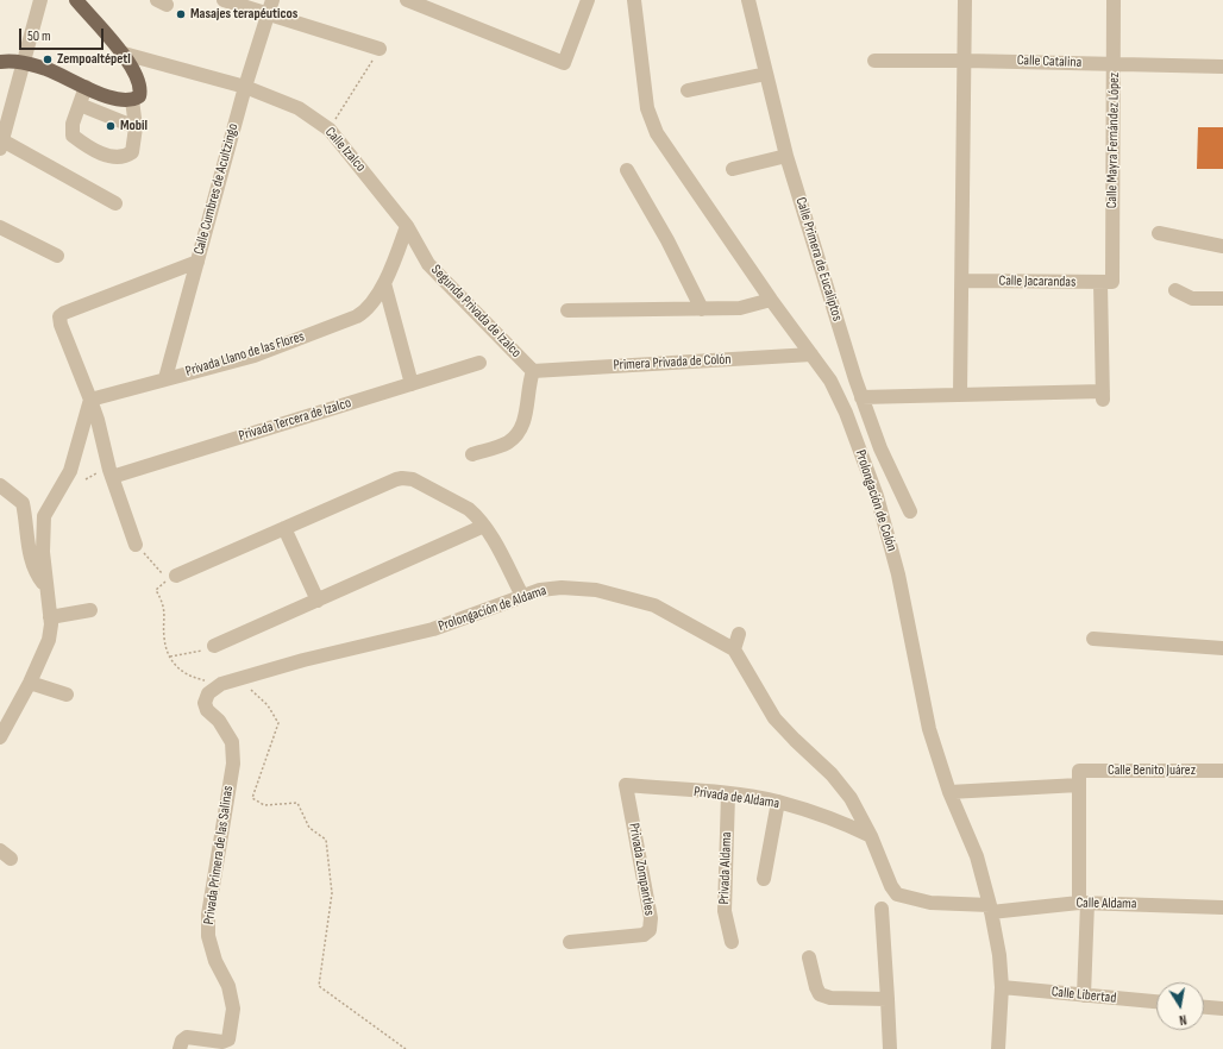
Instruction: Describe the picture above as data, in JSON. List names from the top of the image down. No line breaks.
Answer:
{"streets":{"street":["Calle Catalina","Calle Mayra Fernández López","Calle Izalco","Calle Cumbres de Acultzingo","Calle Primera de Eucaliptos","Calle Jacarandas","Segunda Privada de Izalco","Privada Llano de las Flores","Primera Privada de Colón","Privada Tercera de Izalco","Prolongación de Colón","Prolongación de Aldama","Calle Benito Juárez","Privada de Aldama","Privada Primera de las Salinas","Privada Aldama","Privada Zompantles","Calle Aldama","Calle Libertad"]},"crossings":[["Calle Catalina","Calle Mayra Fernández López"],["Calle Mayra Fernández López","Calle Jacarandas"],["Calle Izalco","Calle Cumbres de Acultzingo"],["Calle Izalco","Segunda Privada de Izalco"],["Calle Cumbres de Acultzingo","Privada Llano de las Flores"],["Segunda Privada de Izalco","Primera Privada de Colón"],["Primera Privada de Colón","Prolongación de Colón"],["Prolongación de Colón","Calle Benito Juárez"],["Prolongación de Colón","Calle Aldama"],["Prolongación de Colón","Calle Libertad"],["Prolongación de Aldama","Privada Primera de las Salinas"],["Privada de Aldama","Privada Aldama"],["Privada de Aldama","Privada Zompantles"]],"places":["Masajes terapéuticos","Zempoaltépetl","Mobil"],"scale_bar":"50 m","north":"bottom"}
